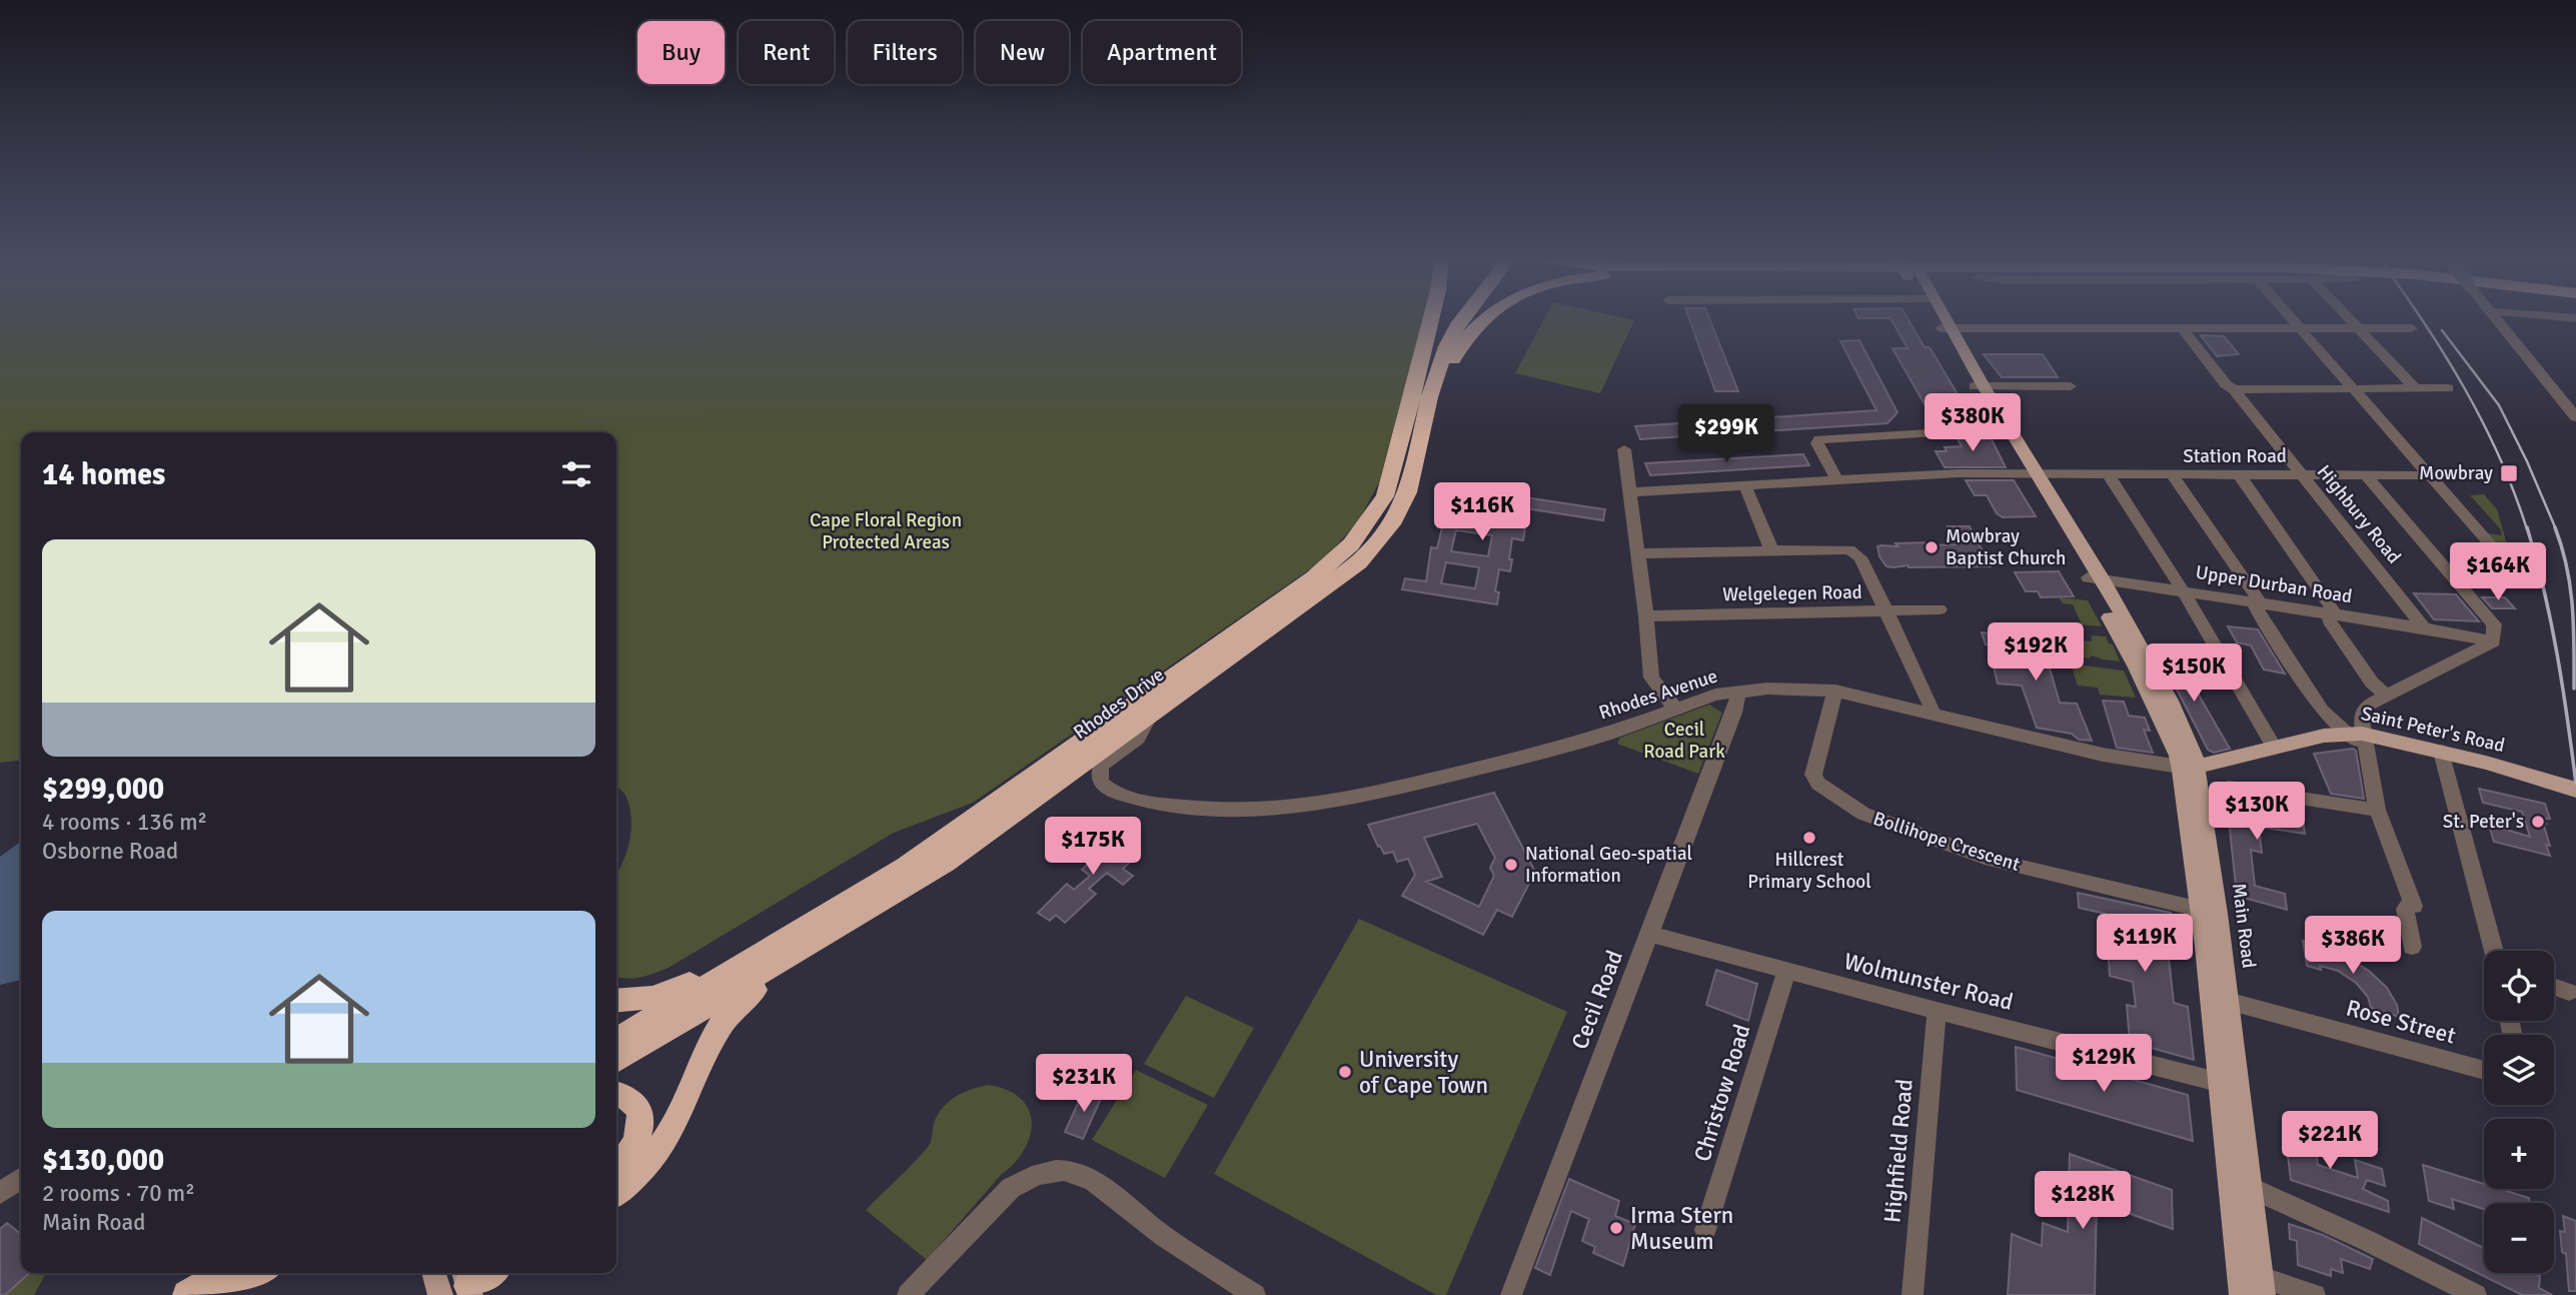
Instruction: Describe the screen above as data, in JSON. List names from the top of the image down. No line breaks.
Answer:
{"streets":{"highway":["Rhodes Drive"],"main road":["Saint Peter's Road","Main Road"],"street":["Station Road","Highbury Road","Upper Durban Road","Welgelegen Road","Rhodes Avenue","Bollihope Crescent","Wolmunster Road","Cecil Road","Rose Street","Christow Road","Highfield Road"]},"crossings":[["Station Road","Highbury Road"],["Station Road","Main Road"],["Highbury Road","Upper Durban Road"],["Upper Durban Road","Main Road"],["Rhodes Avenue","Rhodes Drive"],["Rhodes Avenue","Saint Peter's Road"],["Rhodes Avenue","Bollihope Crescent"],["Rhodes Avenue","Main Road"],["Rhodes Avenue","Cecil Road"],["Saint Peter's Road","Main Road"],["Bollihope Crescent","Main Road"],["Main Road","Wolmunster Road"],["Main Road","Rose Street"],["Wolmunster Road","Cecil Road"],["Wolmunster Road","Christow Road"],["Wolmunster Road","Highfield Road"]],"parks":["Cape Floral Region Protected Areas","Cecil Road Park"],"places":{"transit":["Mowbray"],"other":["Mowbray Baptist Church","St. Peter's","Hillcrest Primary School","National Geo-spatial Information","University of Cape Town","Irma Stern Museum"]},"page":{"chip":["Buy","Rent","Filters","New","Apartment"],"price":["$380K","$299K","$116K","$164K","$192K","$150K","$130K","$175K","$119K","$386K","$129K","$231K","$221K","$128K"],"heading":"14 homes","list":[{"name":"$299,000","note":"4 rooms · 136 m² · Osborne Road"},{"name":"$130,000","note":"2 rooms · 70 m² · Main Road"}],"map_buttons":["+","−"]}}
